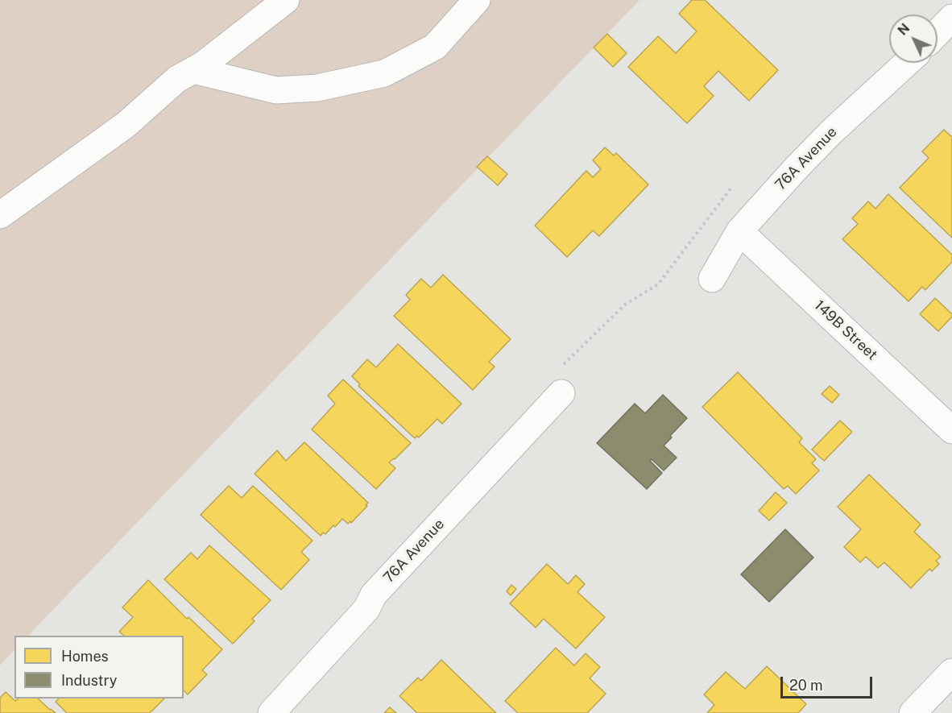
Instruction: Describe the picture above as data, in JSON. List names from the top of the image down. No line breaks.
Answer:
{"streets":{"street":["76A Avenue","149B Street"]},"crossings":[["76A Avenue","149B Street"]],"legend":["Homes","Industry"],"scale_bar":"20 m","north":"top left"}
